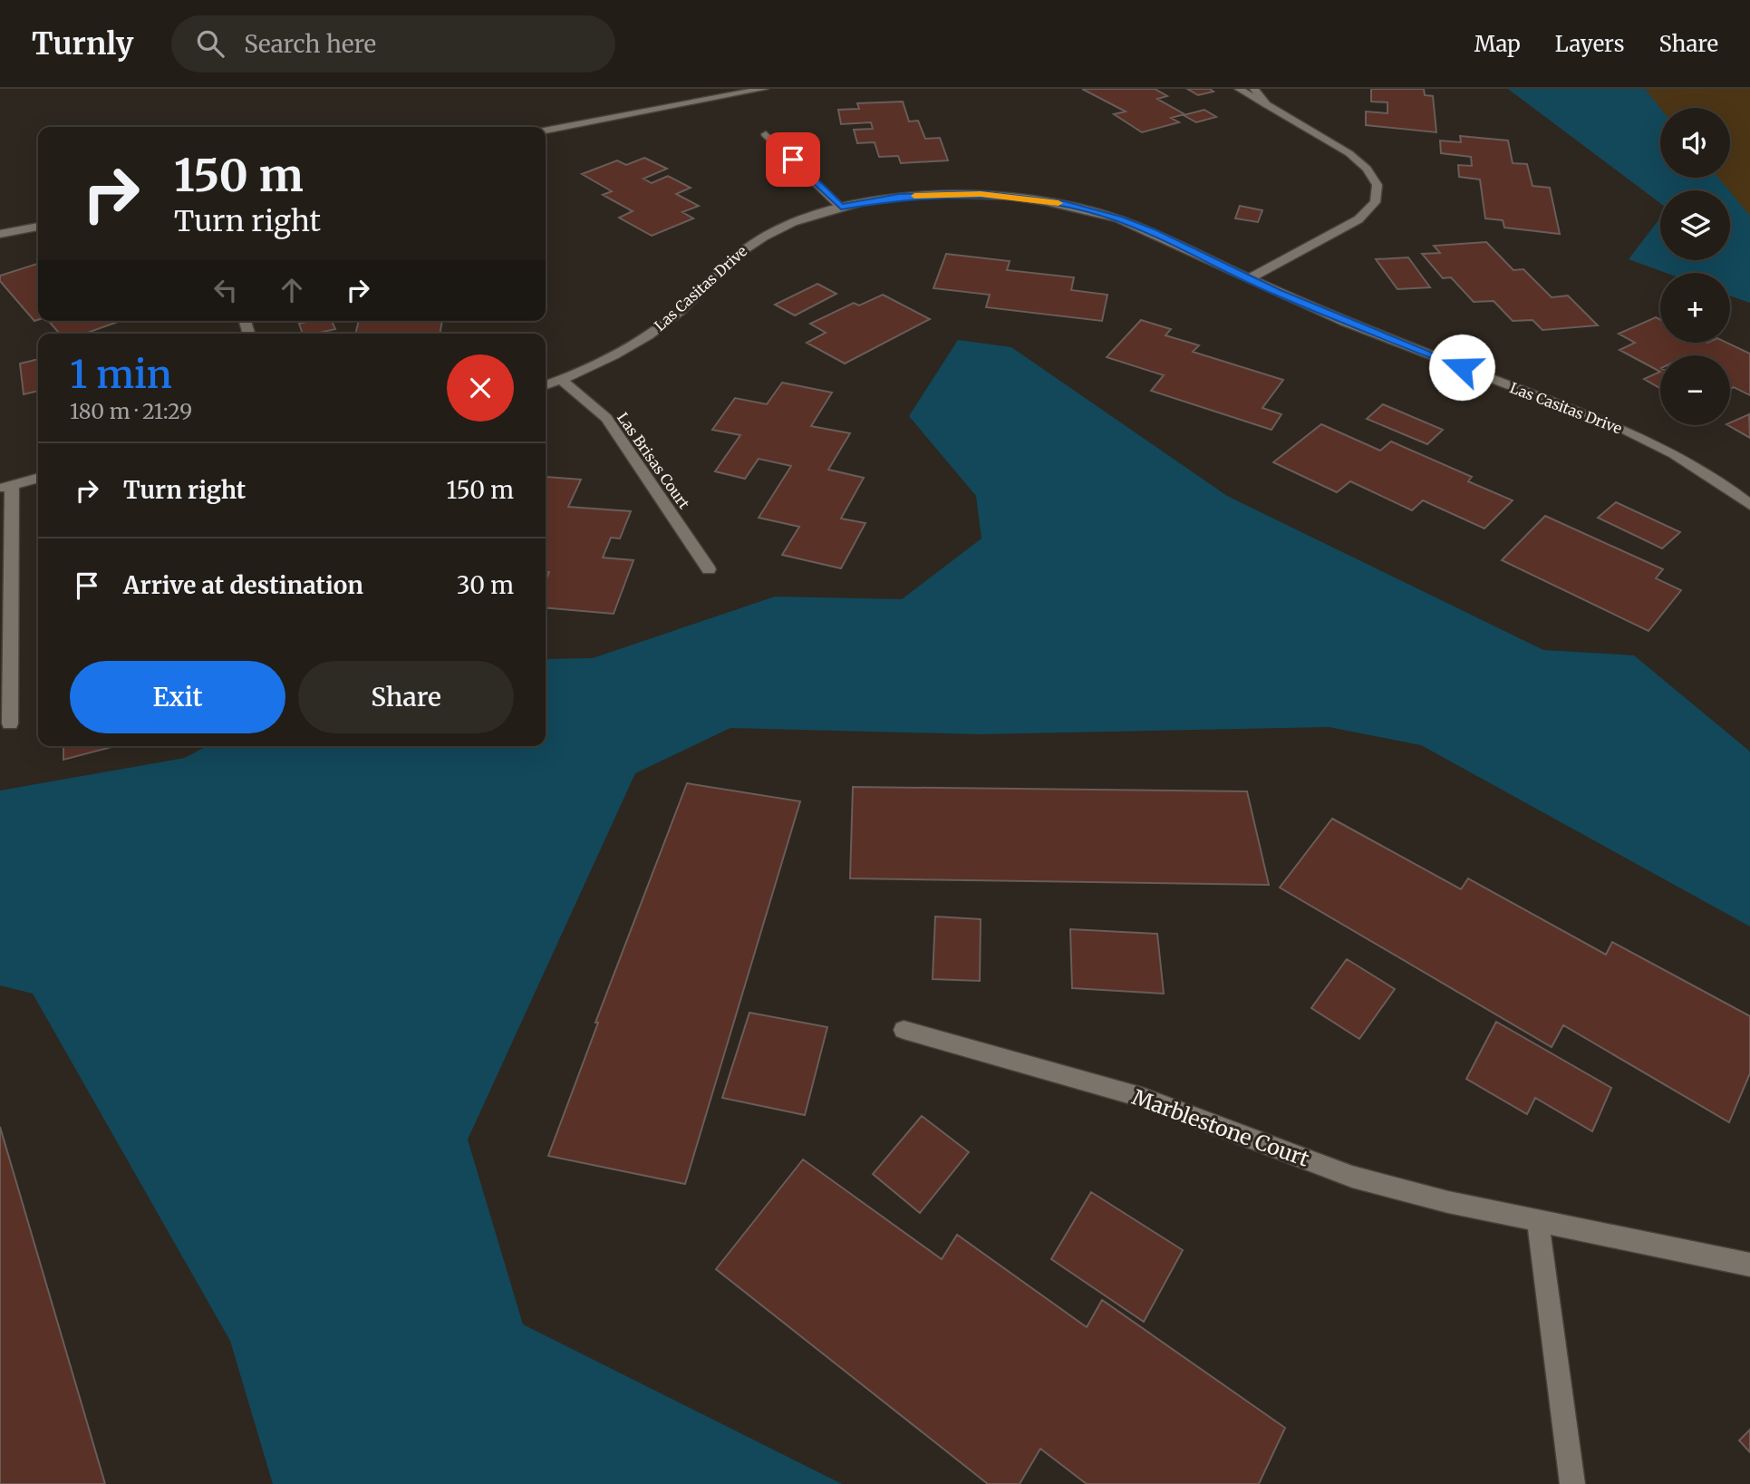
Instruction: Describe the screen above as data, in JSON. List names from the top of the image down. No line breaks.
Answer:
{"streets":{"street":["Las Casitas Drive","Las Brisas Court","Marblestone Court"]},"crossings":[["Las Casitas Drive","Las Brisas Court"]],"page":{"header":"Turnly","search":"Search here","nav":["Map","Layers","Share"],"map_buttons":["+","−"],"turn":["150 m","Turn right"],"heading":["1 min","180 m · 21:29"],"list":[{"name":"Turn right","value":"150 m"},{"name":"Arrive at destination","value":"30 m"}],"buttons":["Exit","Share"]}}
